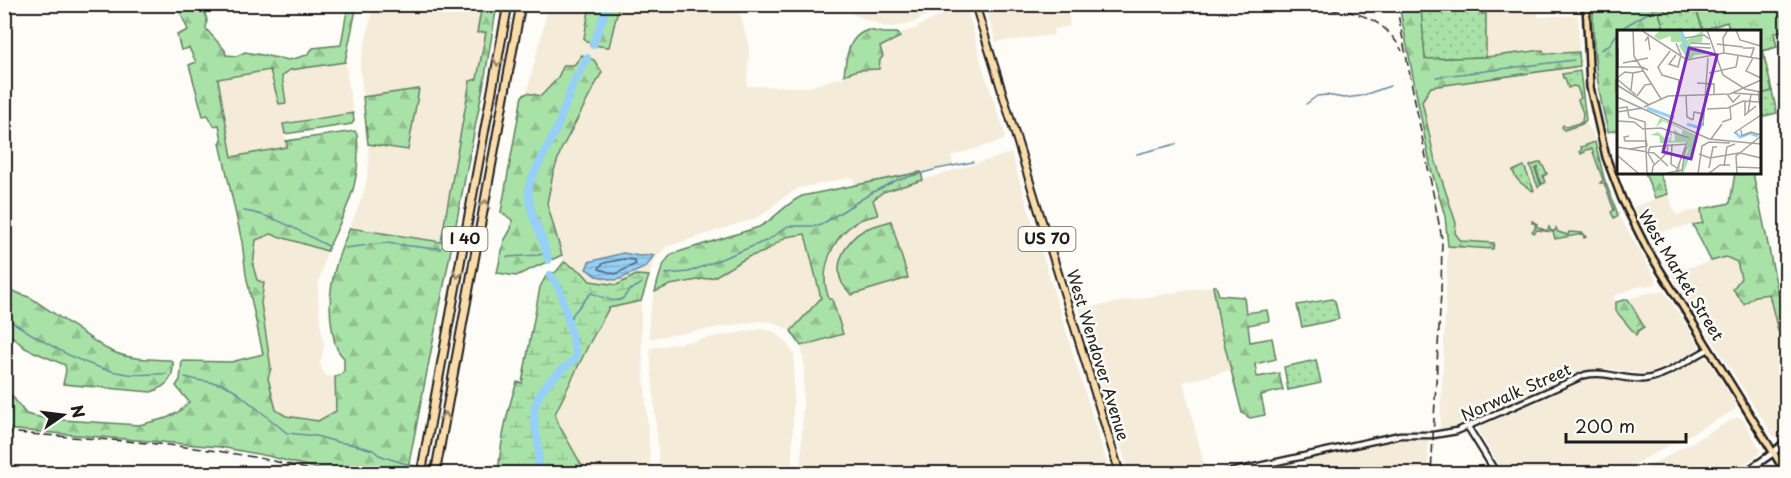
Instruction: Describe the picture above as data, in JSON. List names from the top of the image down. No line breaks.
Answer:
{"streets":{"highway":["I 40","US 70","West Wendover Avenue"],"main road":["West Market Street"],"street":["Norwalk Street"]},"crossings":[["West Market Street","Norwalk Street"]],"scale_bar":"200 m","north":"right"}
